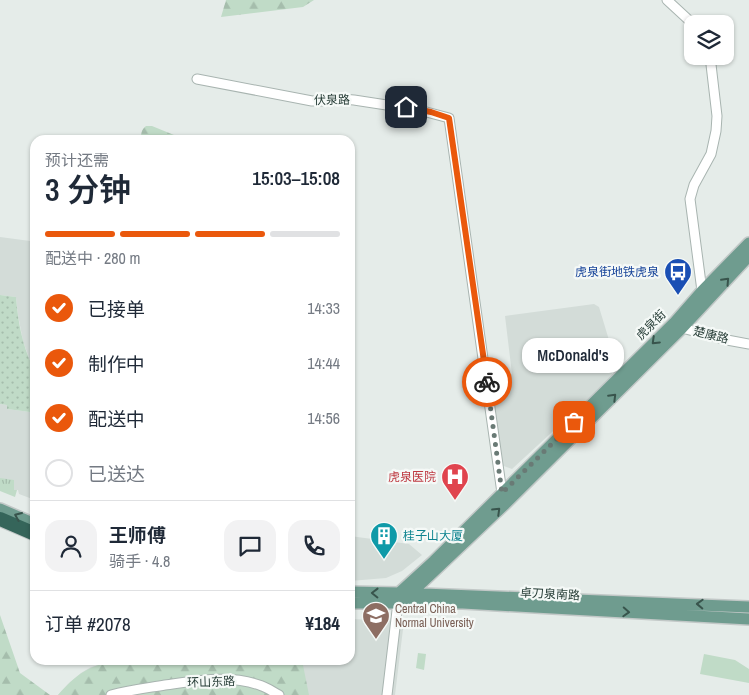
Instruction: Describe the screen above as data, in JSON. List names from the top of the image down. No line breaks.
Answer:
{"streets":{"main road":["虎泉街","卓刀泉南路"],"street":["伏泉路","楚康路","环山东路"]},"crossings":[["伏泉路","虎泉街"],["虎泉街","楚康路"],["虎泉街","卓刀泉南路"]],"places":{"bus stop":["虎泉街地铁虎泉"],"other":["McDonald's"],"hospital":["虎泉医院"],"building":["桂子山大厦"],"school or university":["Central China Normal University"]},"page":{"heading":["3 分钟","预计还需","15:03–15:08"],"panel":["王师傅","骑手 · 4.8","订单 #2078","¥184"],"bar":"配送中 · 280 m","list":[["已接单","14:33"],["制作中","14:44"],["配送中","14:56"],"已送达"],"bubble":"McDonald's"}}
